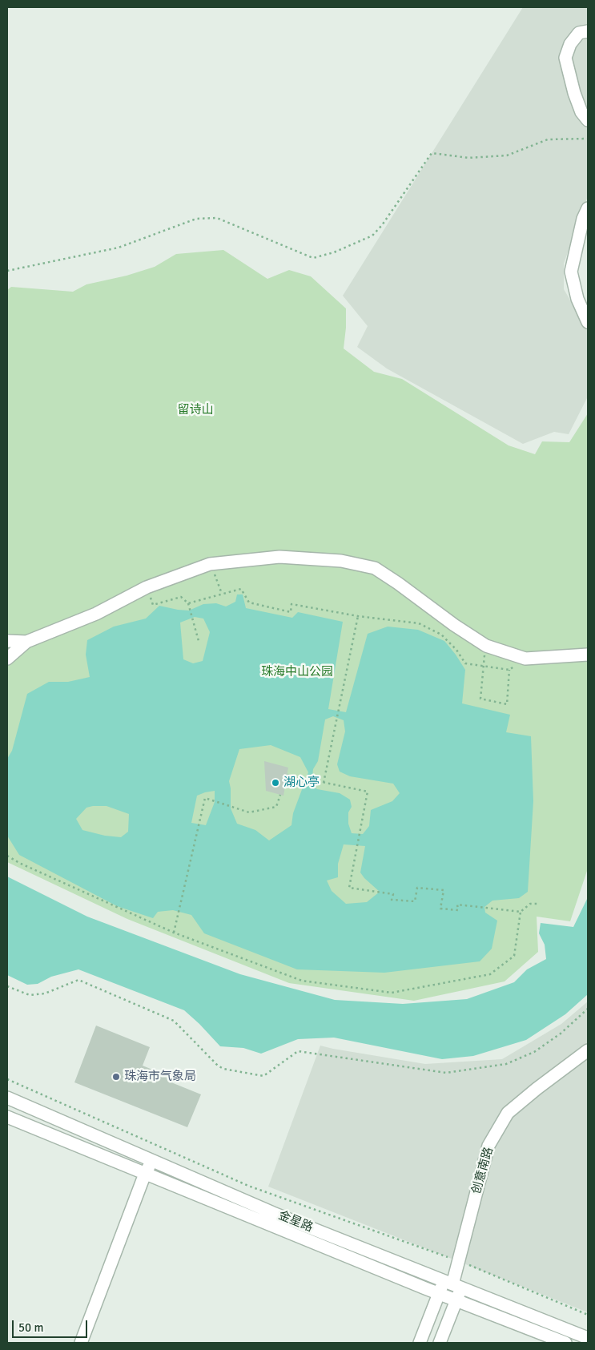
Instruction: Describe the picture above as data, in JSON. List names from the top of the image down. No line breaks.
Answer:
{"streets":{"street":["创意南路","金星路"]},"crossings":[["创意南路","金星路"]],"parks":["留诗山","珠海中山公园"],"places":["湖心亭","珠海市气象局"],"scale_bar":"50 m"}
